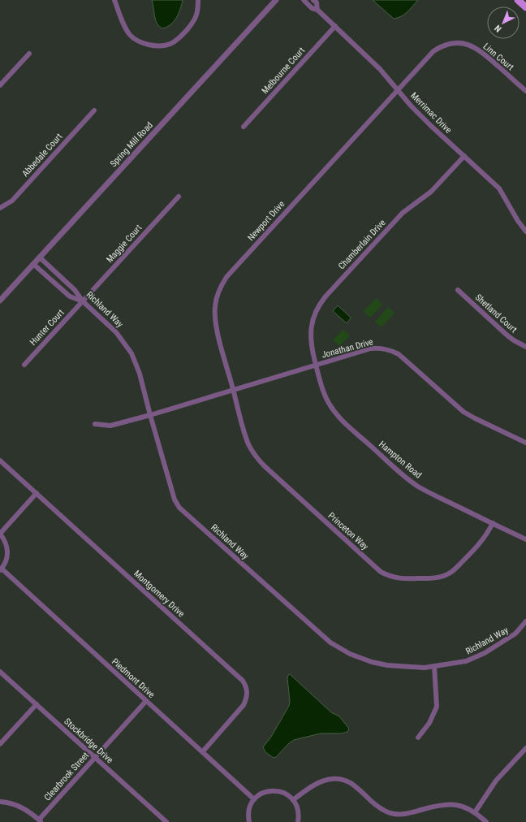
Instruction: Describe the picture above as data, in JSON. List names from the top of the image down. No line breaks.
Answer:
{"streets":{"street":["Linn Court","Melbourne Court","Merrimac Drive","Spring Mill Road","Abbedale Court","Newport Drive","Maggie Court","Chamberlain Drive","Richland Way","Shetland Court","Hunter Court","Jonathan Drive","Hampton Road","Princeton Way","Montgomery Drive","Piedmont Drive","Stockbridge Drive","Clearbrook Street"]},"crossings":[["Linn Court","Merrimac Drive"],["Linn Court","Newport Drive"],["Melbourne Court","Merrimac Drive"],["Merrimac Drive","Newport Drive"],["Merrimac Drive","Chamberlain Drive"],["Spring Mill Road","Richland Way"],["Newport Drive","Jonathan Drive"],["Newport Drive","Princeton Way"],["Maggie Court","Richland Way"],["Maggie Court","Hunter Court"],["Chamberlain Drive","Jonathan Drive"],["Chamberlain Drive","Hampton Road"],["Richland Way","Hunter Court"],["Richland Way","Jonathan Drive"],["Jonathan Drive","Hampton Road"],["Jonathan Drive","Princeton Way"],["Hampton Road","Princeton Way"],["Montgomery Drive","Piedmont Drive"],["Piedmont Drive","Clearbrook Street"],["Stockbridge Drive","Clearbrook Street"]],"north":"bottom left"}
